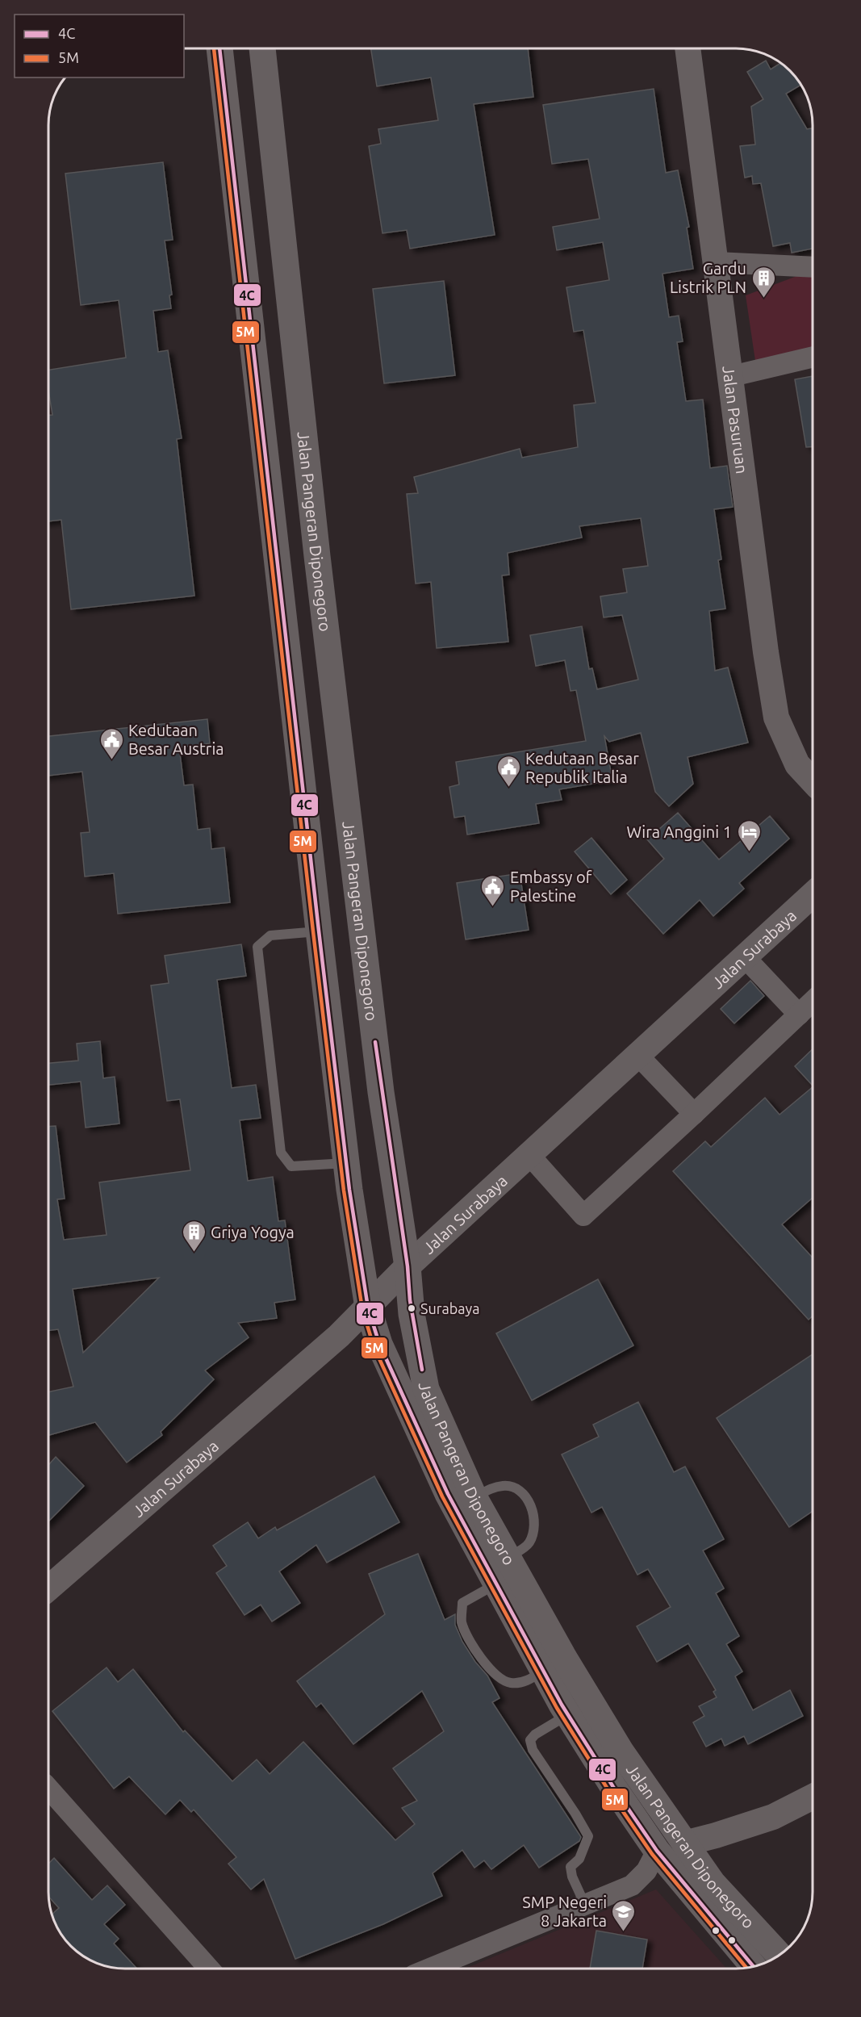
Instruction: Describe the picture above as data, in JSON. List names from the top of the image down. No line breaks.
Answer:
{"streets":{"main road":["Jalan Pangeran Diponegoro"],"street":["Jalan Pasuruan","Jalan Surabaya"]},"crossings":[["Jalan Pangeran Diponegoro","Jalan Surabaya"]],"places":{"building":["Gardu Listrik PLN","Griya Yogya"],"public building":["Kedutaan Besar Austria","Kedutaan Besar Republik Italia","Embassy of Palestine"],"hotel":["Wira Anggini 1"],"other":["Surabaya"],"school or university":["SMP Negeri 8 Jakarta"]},"lines":["transit line 4C","transit line 5M"],"legend":["4C","5M"]}
